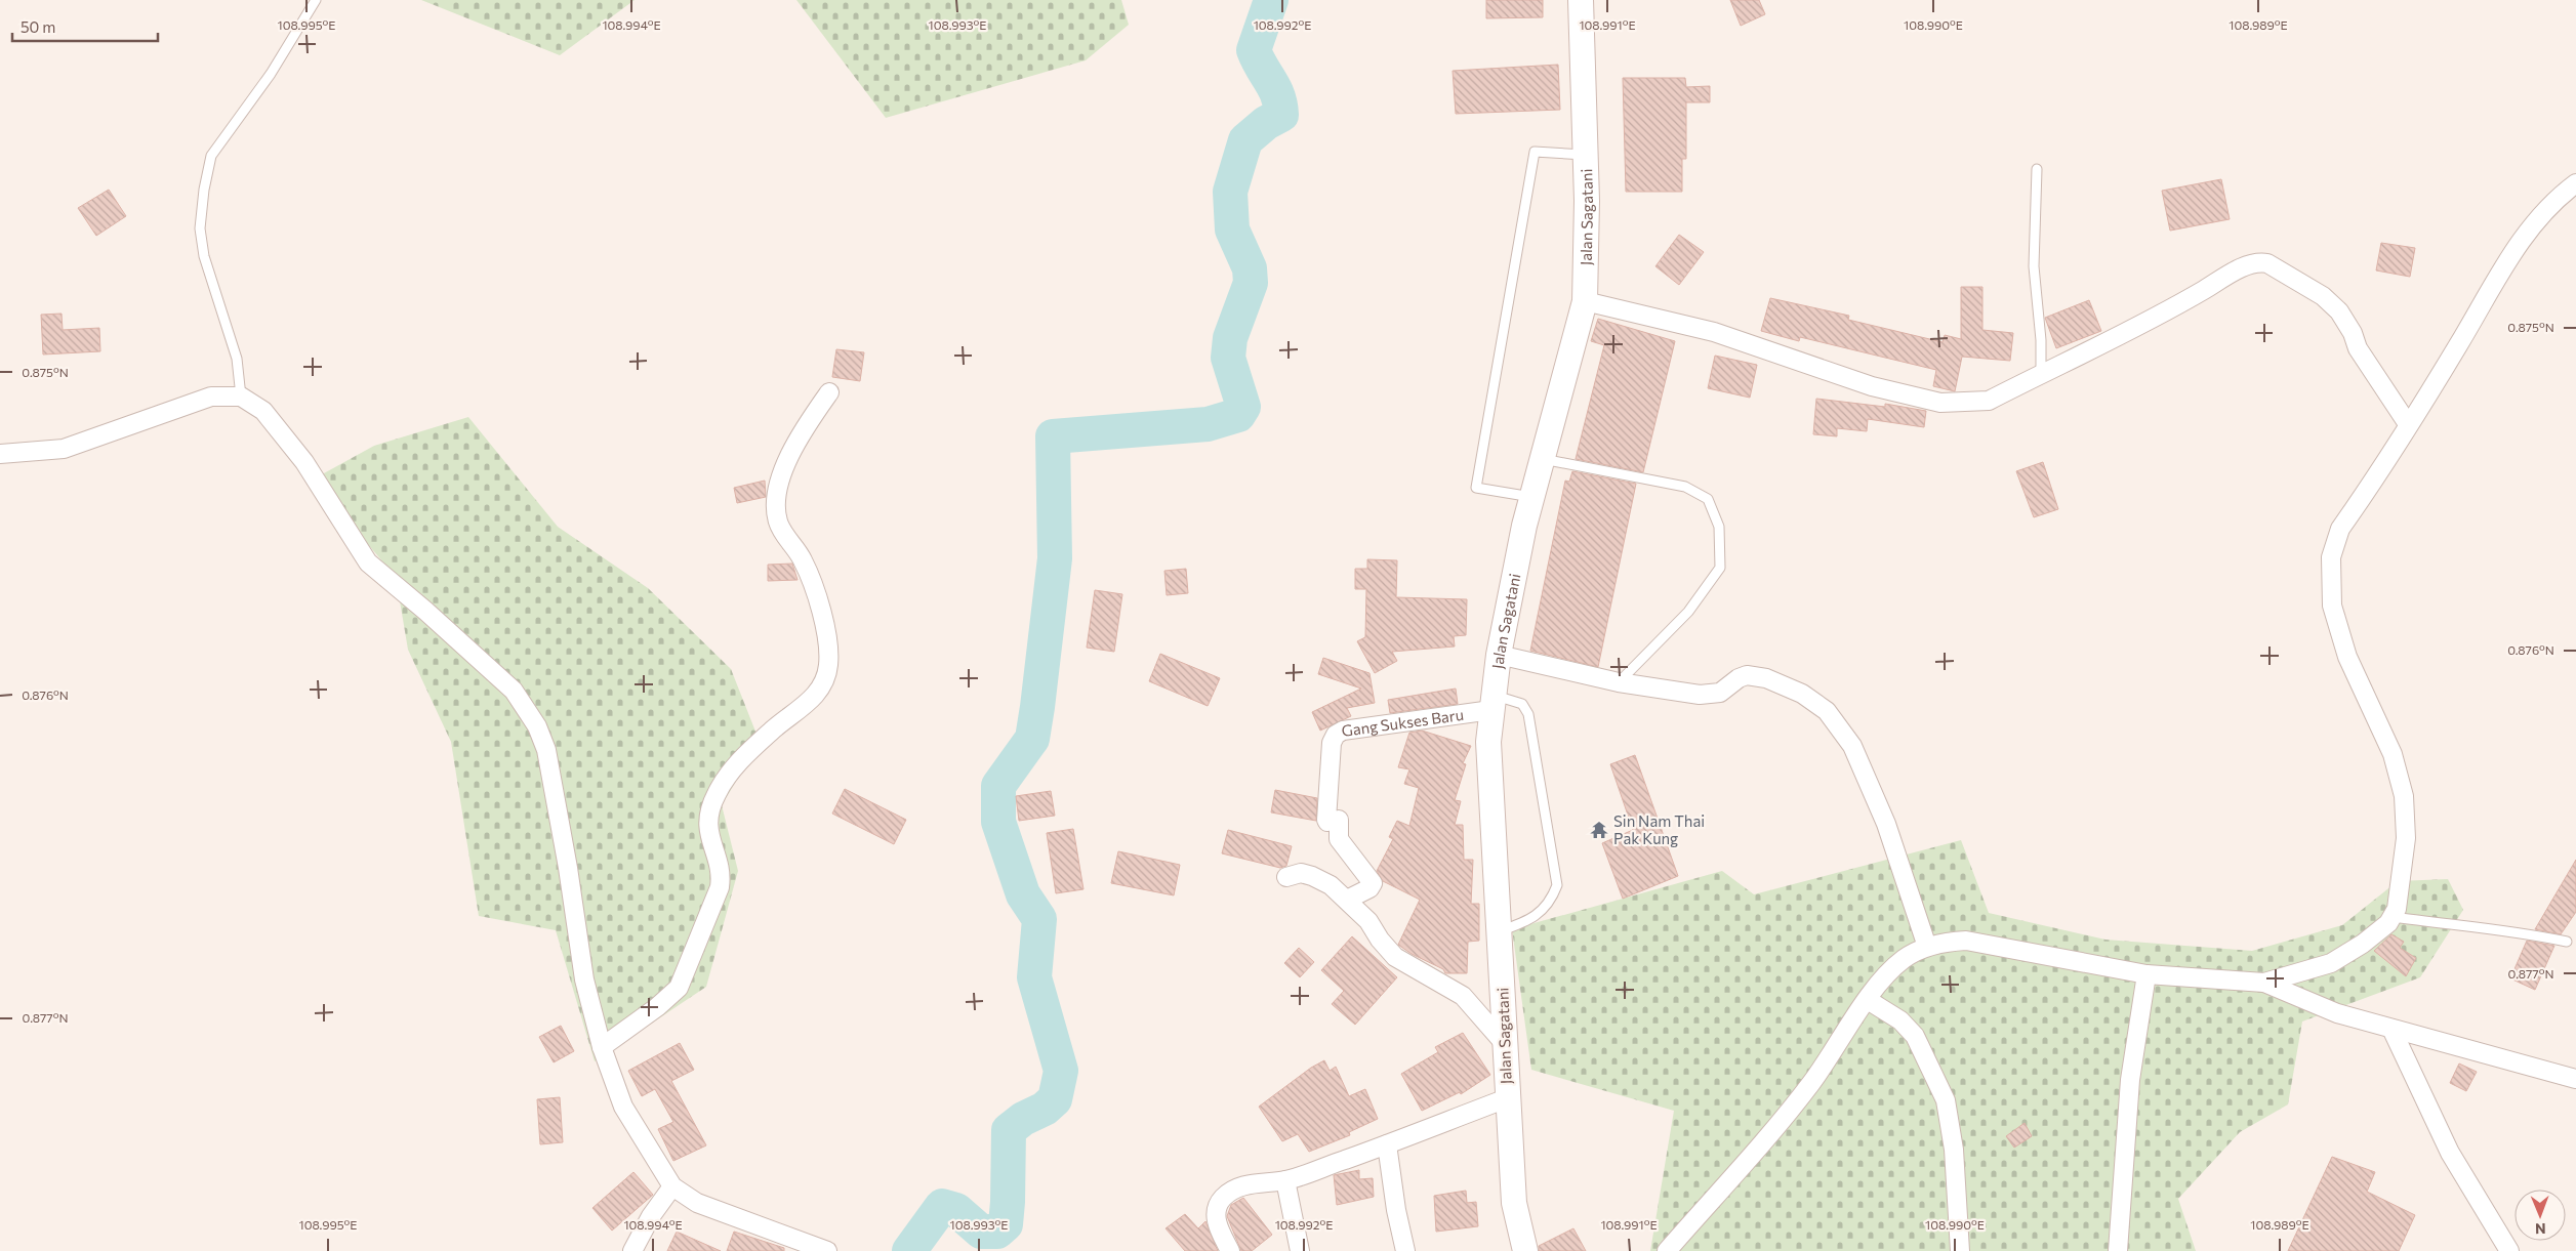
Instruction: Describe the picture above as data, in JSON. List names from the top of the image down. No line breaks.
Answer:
{"streets":{"street":["Jalan Sagatani","Gang Sukses Baru"]},"crossings":[["Jalan Sagatani","Gang Sukses Baru"]],"places":{"temple":["Sin Nam Thai Pak Kung"]},"scale_bar":"50 m","north":"bottom","coordinates":["108.995°E","108.994°E","108.993°E","108.992°E","108.991°E","108.990°E","108.989°E","0.875°N","0.876°N","0.877°N"]}
